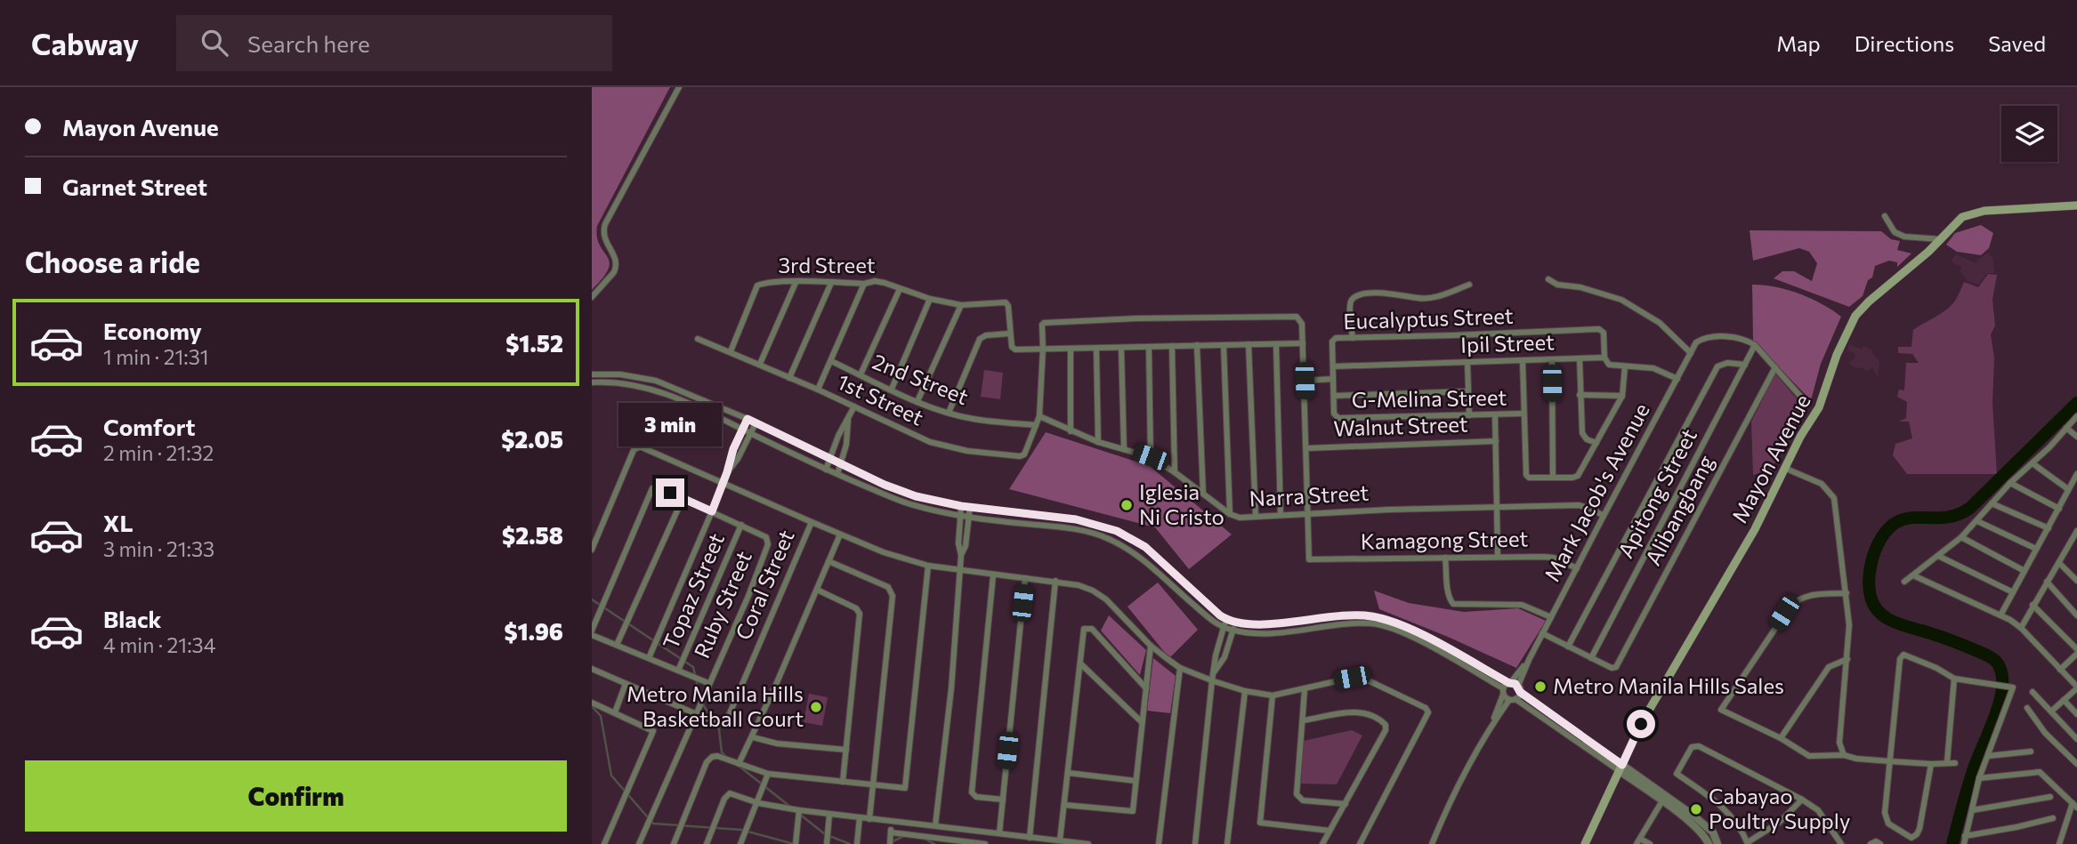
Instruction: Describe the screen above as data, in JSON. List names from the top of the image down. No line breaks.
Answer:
{"streets":{"main road":["Mayon Avenue"],"street":["3rd Street","Eucalyptus Street","Ipil Street","2nd Street","G-Melina Street","1st Street","Walnut Street","Mark Jacob's Avenue","Apitong Street","Narra Street","Alibangbang","Kamagong Street","Coral Street","Topaz Street","Ruby Street"]},"crossings":[["3rd Street","1st Street"],["Eucalyptus Street","Ipil Street"],["Eucalyptus Street","G-Melina Street"],["Ipil Street","Mark Jacob's Avenue"],["2nd Street","1st Street"],["Mark Jacob's Avenue","Apitong Street"],["Mark Jacob's Avenue","Narra Street"],["Mark Jacob's Avenue","Kamagong Street"],["Apitong Street","Alibangbang"],["Narra Street","Kamagong Street"],["Coral Street","Ruby Street"],["Topaz Street","Ruby Street"]],"places":["Iglesia Ni Cristo","Metro Manila Hills Sales","Metro Manila Hills Basketball Court","Cabayao Poultry Supply"],"page":{"header":"Cabway","search":"Search here","nav":["Map","Directions","Saved"],"banner":["Mayon Avenue","Garnet Street"],"heading":"Choose a ride","list":[{"name":"Economy","note":"1 min · 21:31","value":"$1.52"},{"name":"Comfort","note":"2 min · 21:32","value":"$2.05"},{"name":"XL","note":"3 min · 21:33","value":"$2.58"},{"name":"Black","note":"4 min · 21:34","value":"$1.96"}],"bubble":"3 min","buttons":"Confirm"}}
